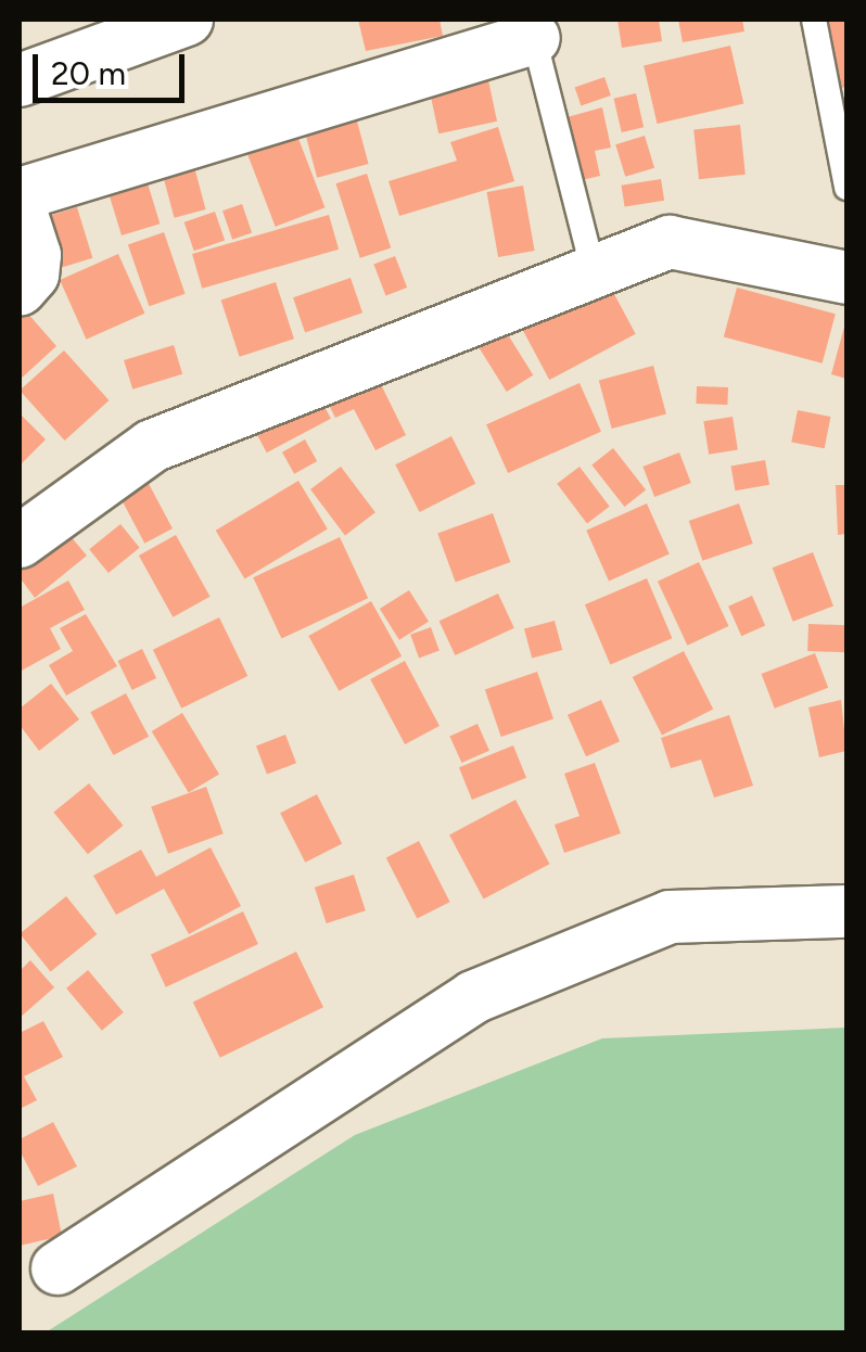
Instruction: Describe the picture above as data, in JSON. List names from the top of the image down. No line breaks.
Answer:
{"scale_bar":"20 m"}
